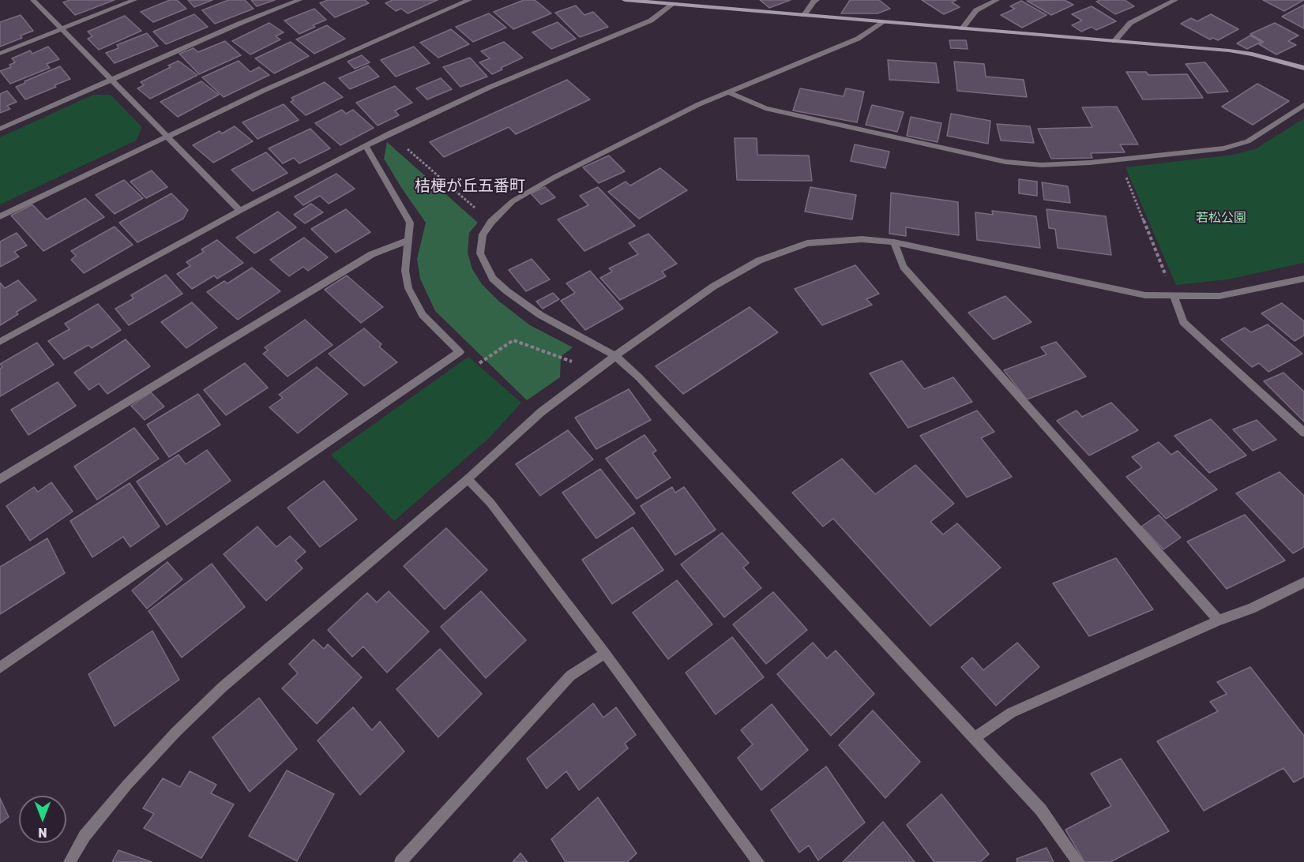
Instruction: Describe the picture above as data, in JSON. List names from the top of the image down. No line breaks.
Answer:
{"districts":["桔梗が丘五番町"],"parks":["若松公園"],"north":"bottom"}
